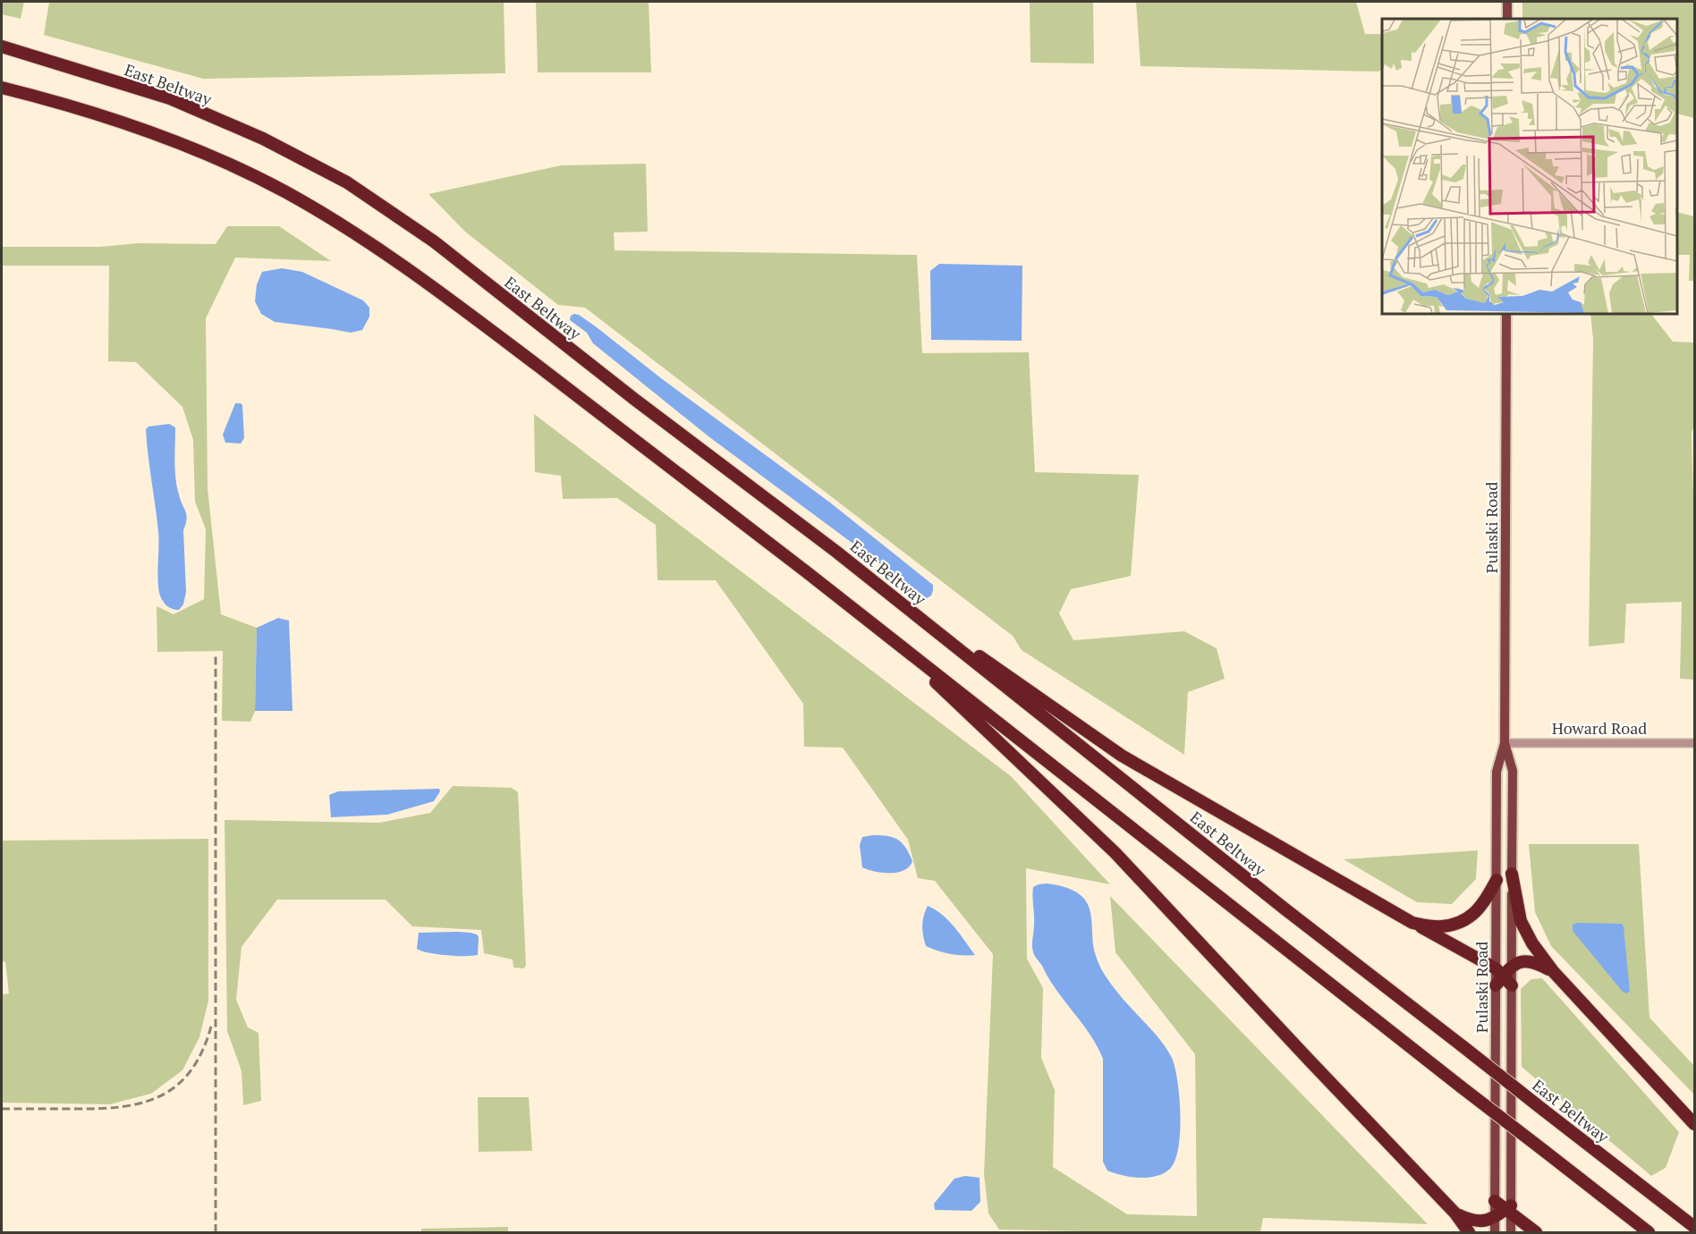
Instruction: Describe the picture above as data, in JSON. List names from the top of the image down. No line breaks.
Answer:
{"streets":{"highway":["East Beltway"],"main road":["Pulaski Road"],"street":["Howard Road"]},"crossings":[["Pulaski Road","Howard Road"]]}
